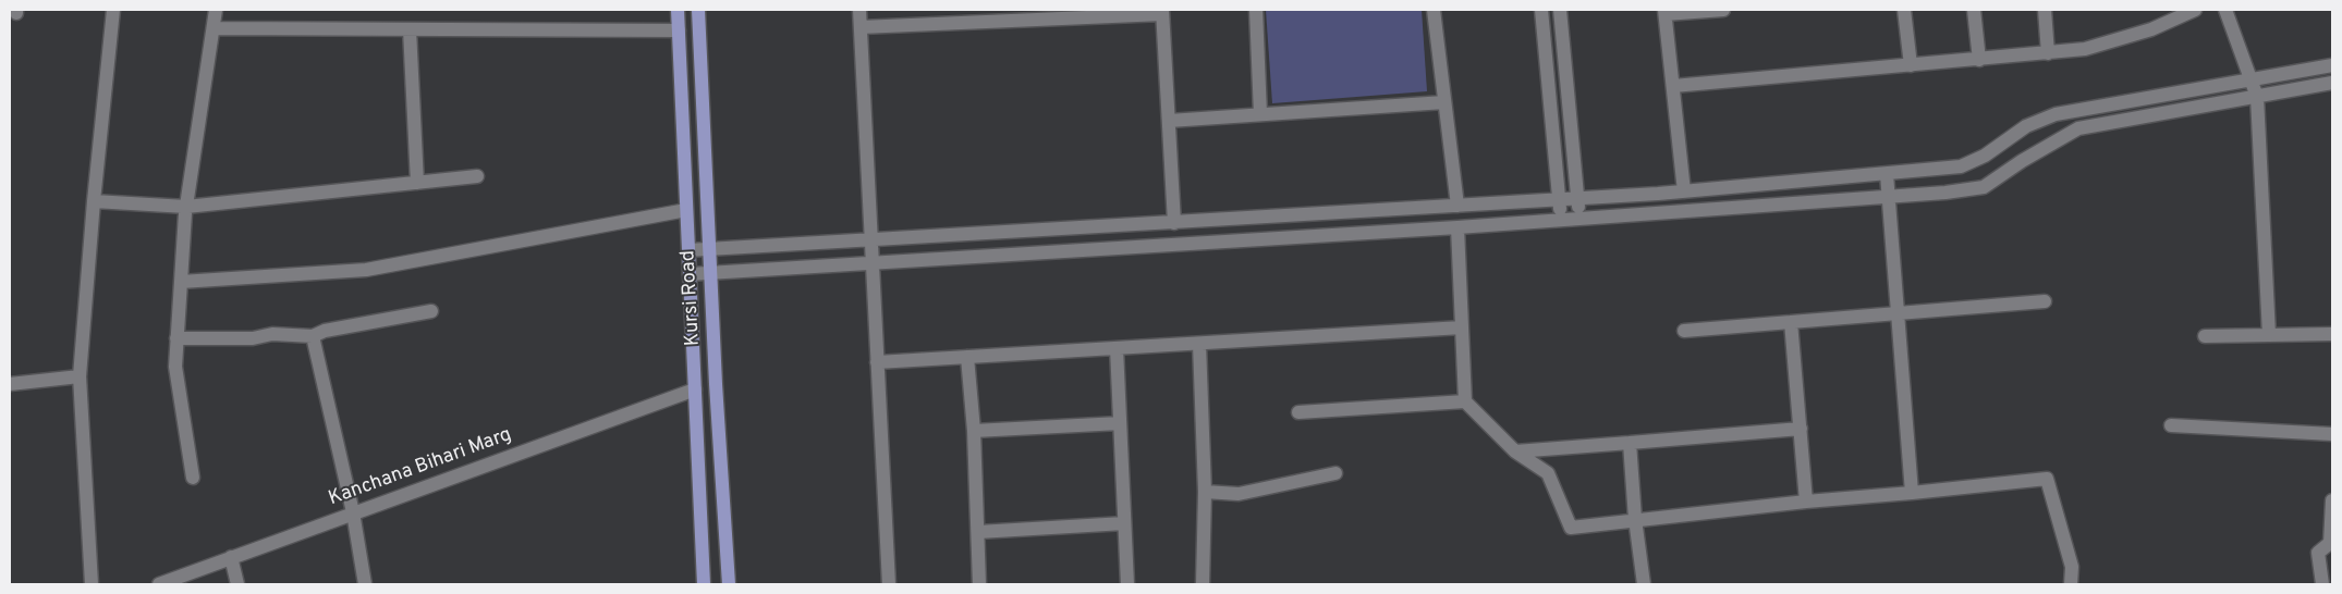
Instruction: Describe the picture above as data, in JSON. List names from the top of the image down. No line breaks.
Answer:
{"streets":{"main road":["Kursi Road"],"street":["Kanchana Bihari Marg"]},"crossings":[["Kursi Road","Kanchana Bihari Marg"]]}
